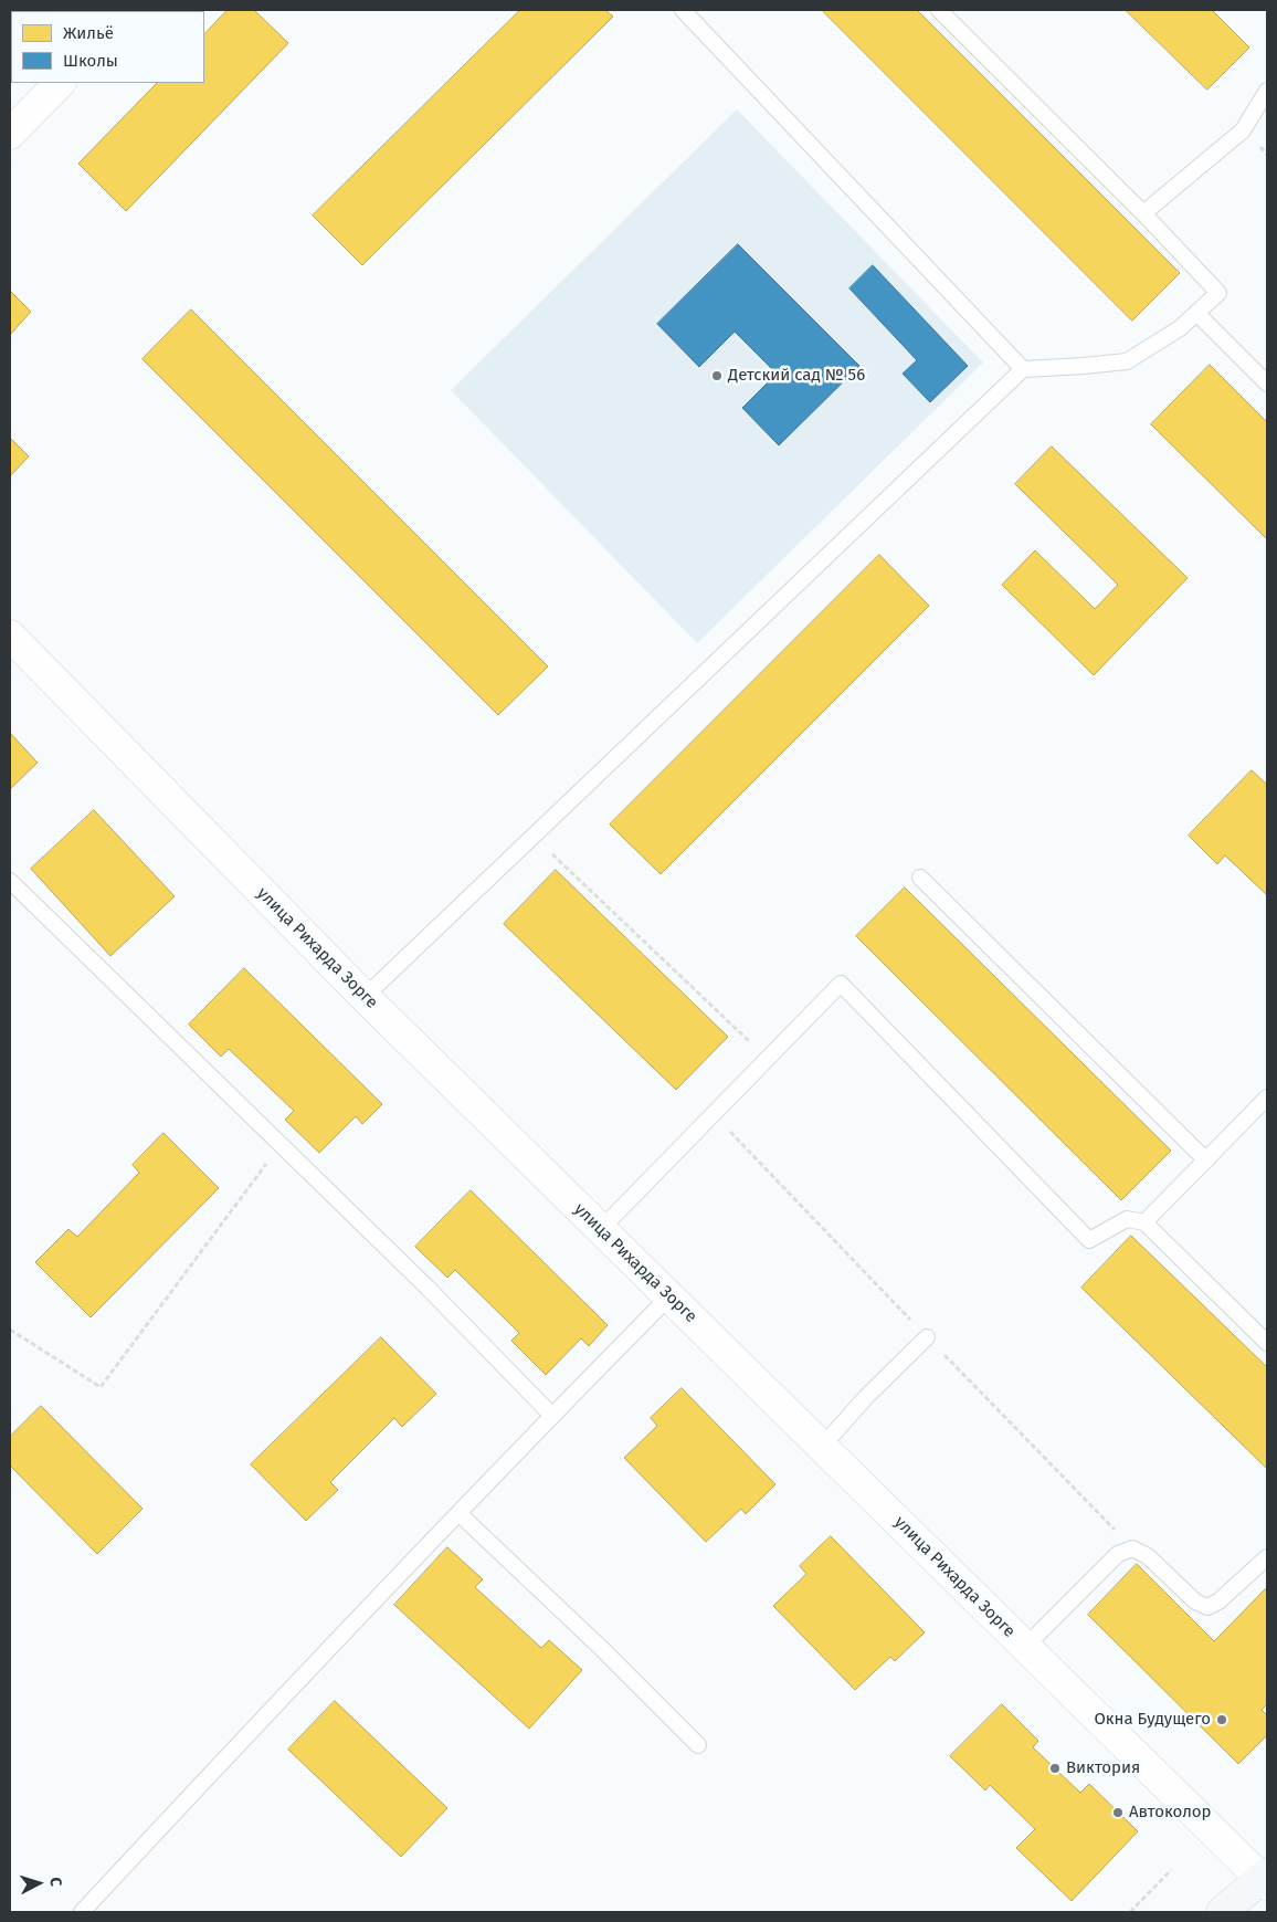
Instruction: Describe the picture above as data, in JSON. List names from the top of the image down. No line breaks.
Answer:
{"streets":{"street":["улица Рихарда Зорге"]},"places":["Детский сад № 56","Окна Будущего","Виктория","Автоколор"],"legend":["Жильё","Школы"],"north":"right"}
